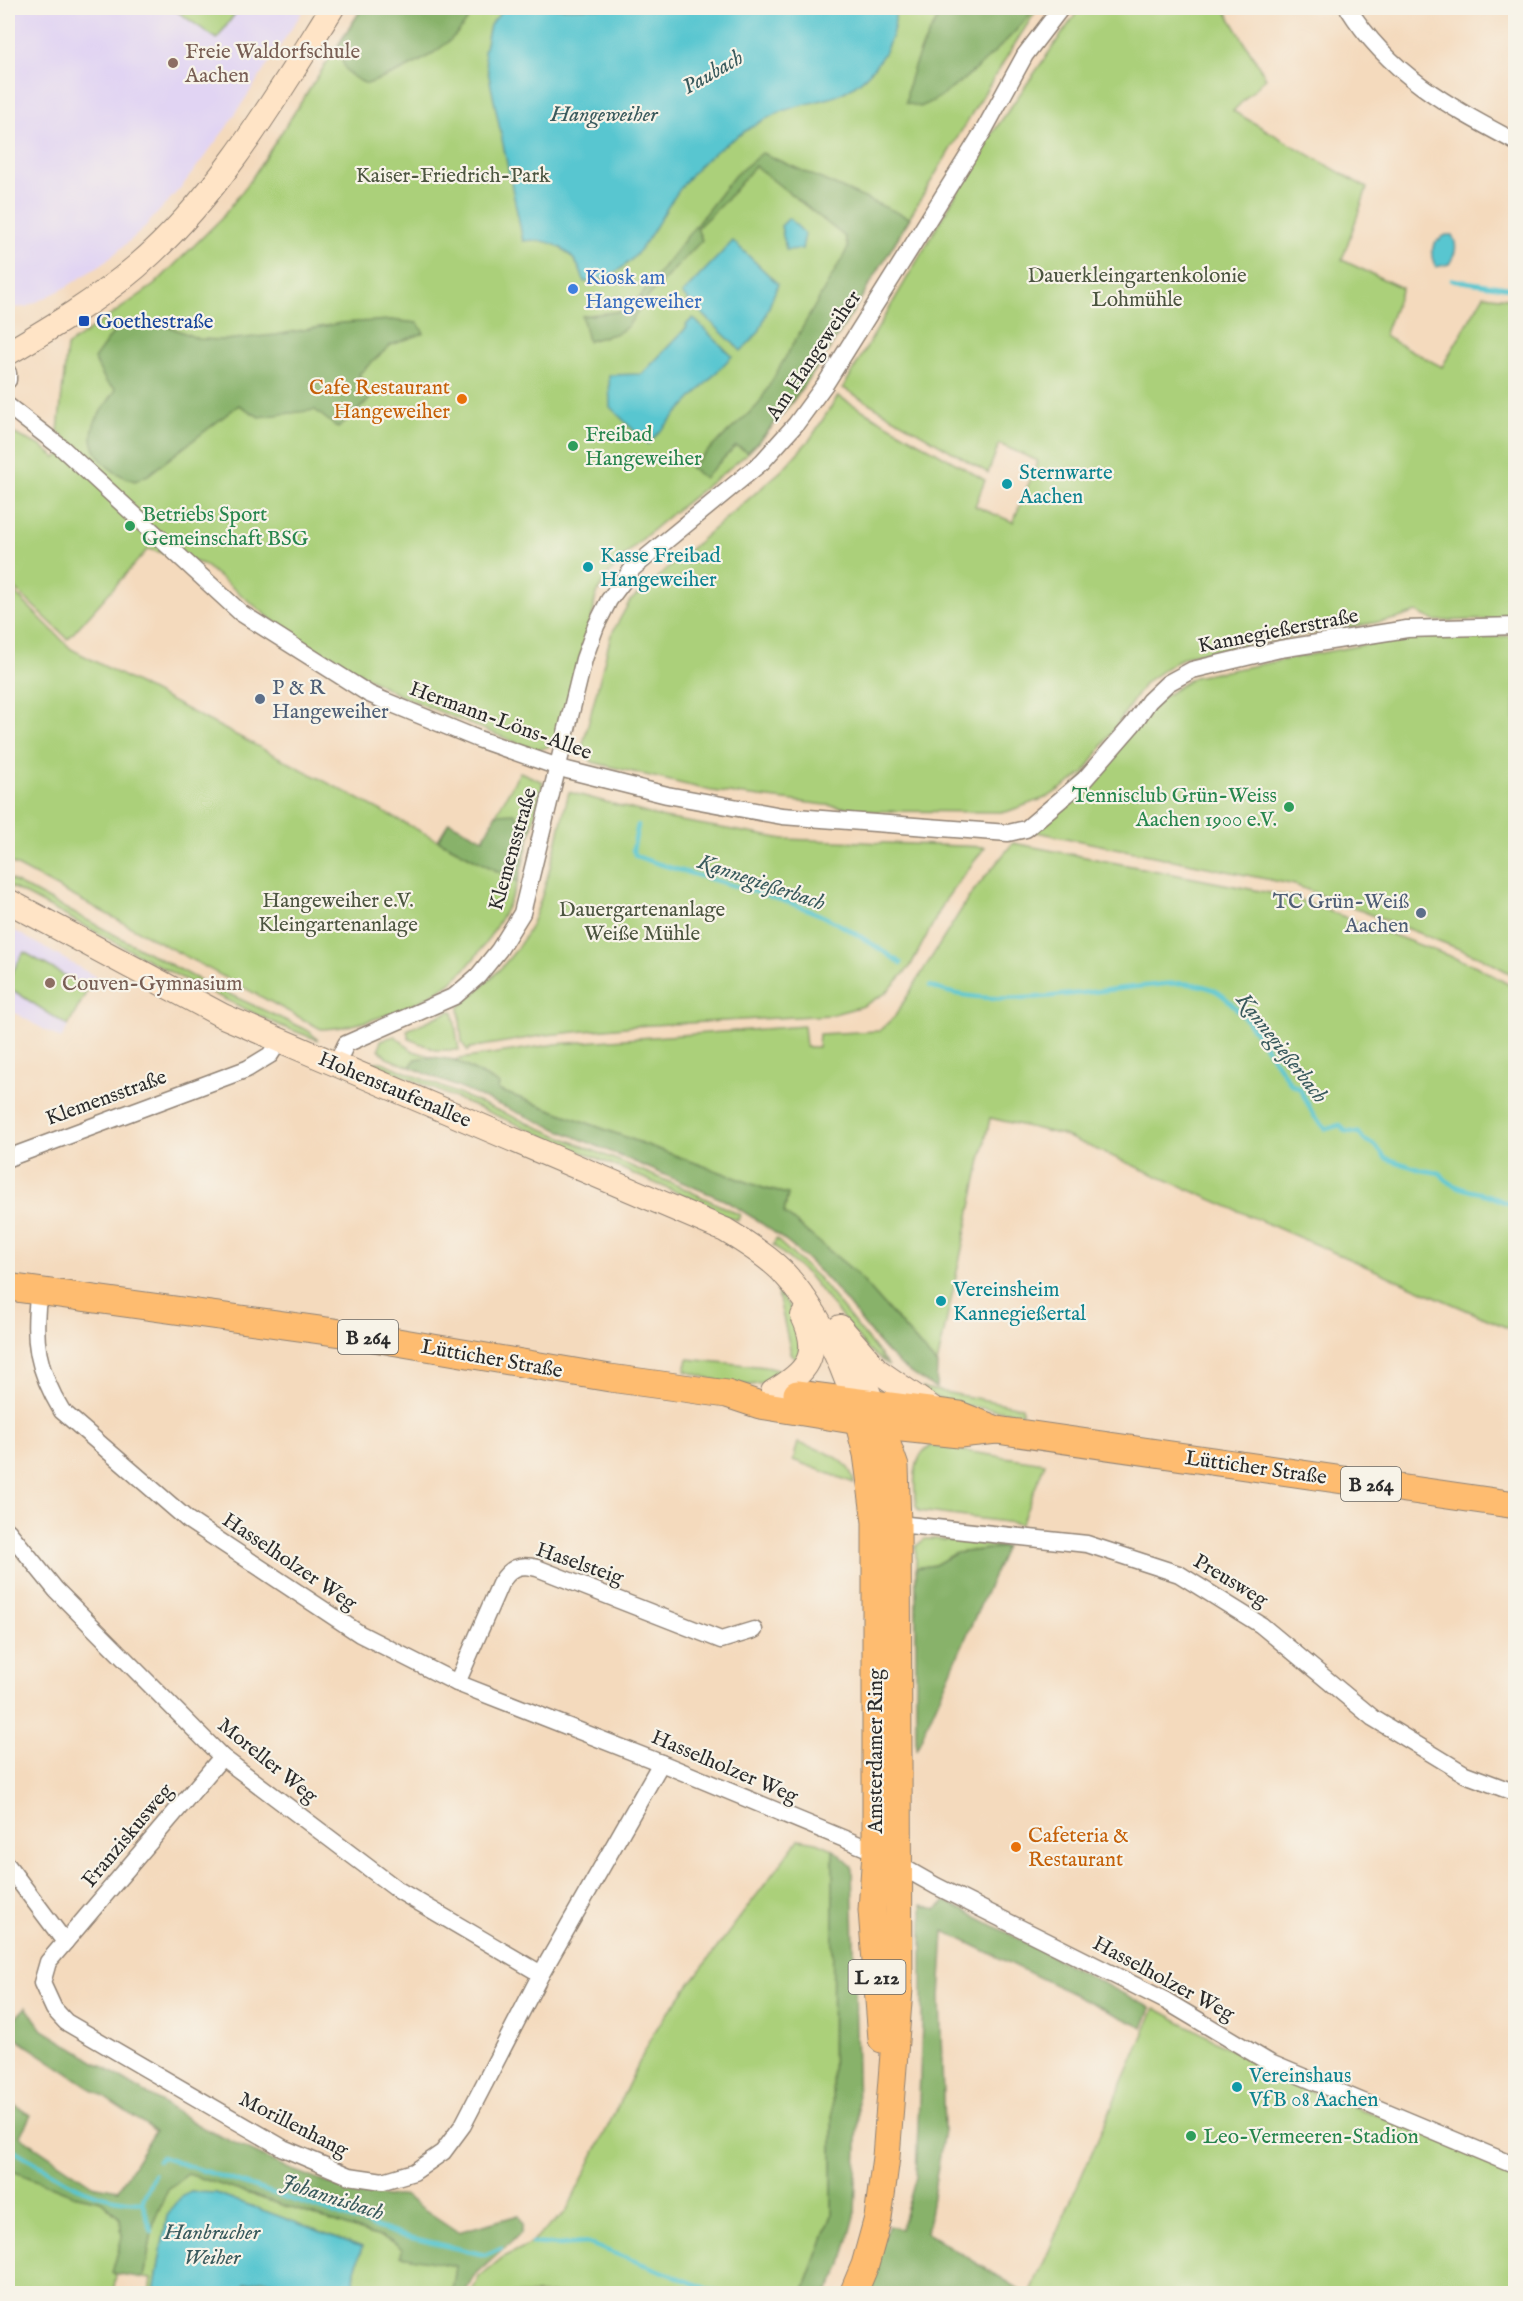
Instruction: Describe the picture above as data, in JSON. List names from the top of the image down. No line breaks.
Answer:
{"streets":{"main road":["Hohenstaufenallee","B 264","Lütticher Straße","Amsterdamer Ring","L 212"],"street":["Am Hangeweiher","Kannegießerstraße","Hermann-Löns-Allee","Klemensstraße","Hasselholzer Weg","Haselsteig","Preusweg","Moreller Weg","Franziskusweg","Morillenhang"]},"crossings":[["Am Hangeweiher","Hermann-Löns-Allee"],["Am Hangeweiher","Klemensstraße"],["Kannegießerstraße","Hermann-Löns-Allee"],["Hermann-Löns-Allee","Klemensstraße"],["Klemensstraße","Hohenstaufenallee"],["Hohenstaufenallee","Lütticher Straße"],["Hohenstaufenallee","Amsterdamer Ring"],["Lütticher Straße","Hasselholzer Weg"],["Lütticher Straße","Amsterdamer Ring"],["Hasselholzer Weg","Haselsteig"],["Hasselholzer Weg","Amsterdamer Ring"],["Hasselholzer Weg","Morillenhang"],["Preusweg","Amsterdamer Ring"],["Moreller Weg","Franziskusweg"],["Moreller Weg","Morillenhang"],["Franziskusweg","Morillenhang"]],"water":["Paubach","Hangeweiher","Kannegießerbach","Johannisbach","Hanbrucher Weiher"],"parks":["Kaiser-Friedrich-Park","Dauerkleingartenkolonie Lohmühle","Hangeweiher e.V. Kleingartenanlage","Dauergartenanlage Weiße Mühle"],"places":{"other":["Freie Waldorfschule Aachen","Kiosk am Hangeweiher","Cafe Restaurant Hangeweiher","Freibad Hangeweiher","Sternwarte Aachen","Betriebs Sport Gemeinschaft BSG","Kasse Freibad Hangeweiher","P & R Hangeweiher","Tennisclub Grün-Weiss Aachen 1900 e.V.","TC Grün-Weiß Aachen","Couven-Gymnasium","Vereinsheim Kannegießertal","Cafeteria & Restaurant","Vereinshaus VfB 08 Aachen","Leo-Vermeeren-Stadion"],"transit":["Goethestraße"]}}
